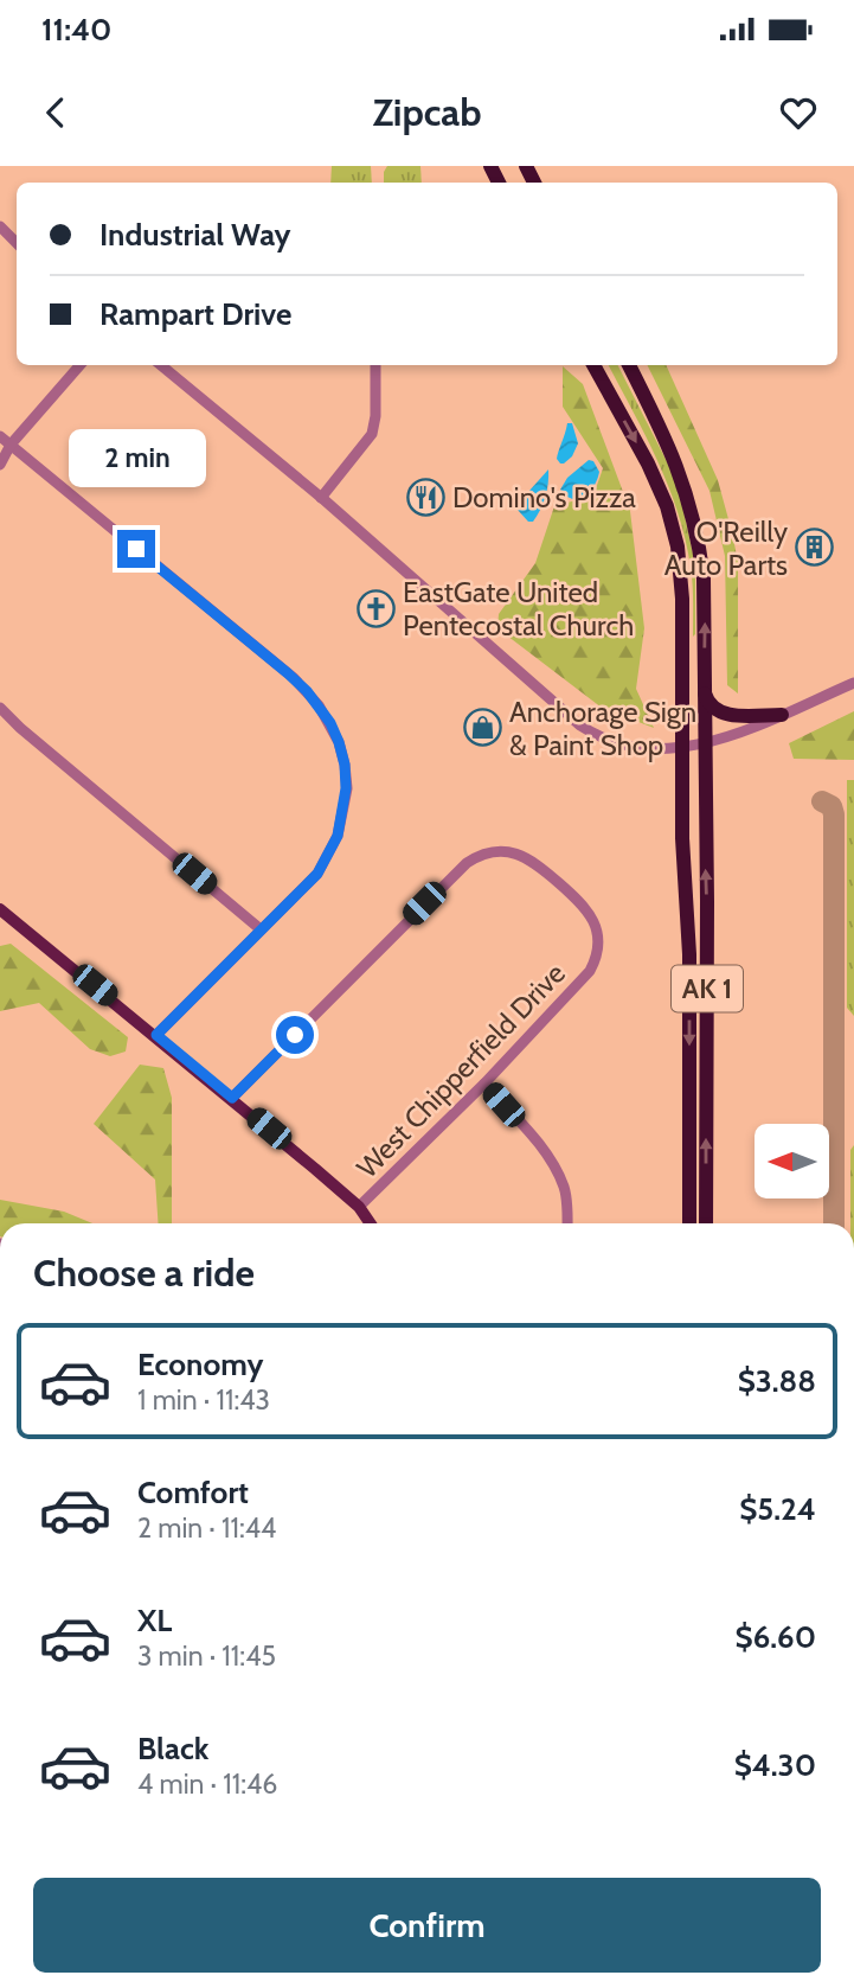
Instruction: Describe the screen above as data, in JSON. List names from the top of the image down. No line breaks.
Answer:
{"streets":{"highway":["AK 1"],"street":["West Chipperfield Drive"]},"places":{"restaurant":["Domino's Pizza"],"building":["O'Reilly Auto Parts"],"church":["EastGate United Pentecostal Church"],"shop":["Anchorage Sign & Paint Shop"]},"north":"left","page":{"status":"11:40","header":"Zipcab","banner":["Industrial Way","Rampart Drive"],"bubble":"2 min","heading":"Choose a ride","list":[{"name":"Economy","note":"1 min · 11:43","value":"$3.88"},{"name":"Comfort","note":"2 min · 11:44","value":"$5.24"},{"name":"XL","note":"3 min · 11:45","value":"$6.60"},{"name":"Black","note":"4 min · 11:46","value":"$4.30"}],"buttons":"Confirm"}}
